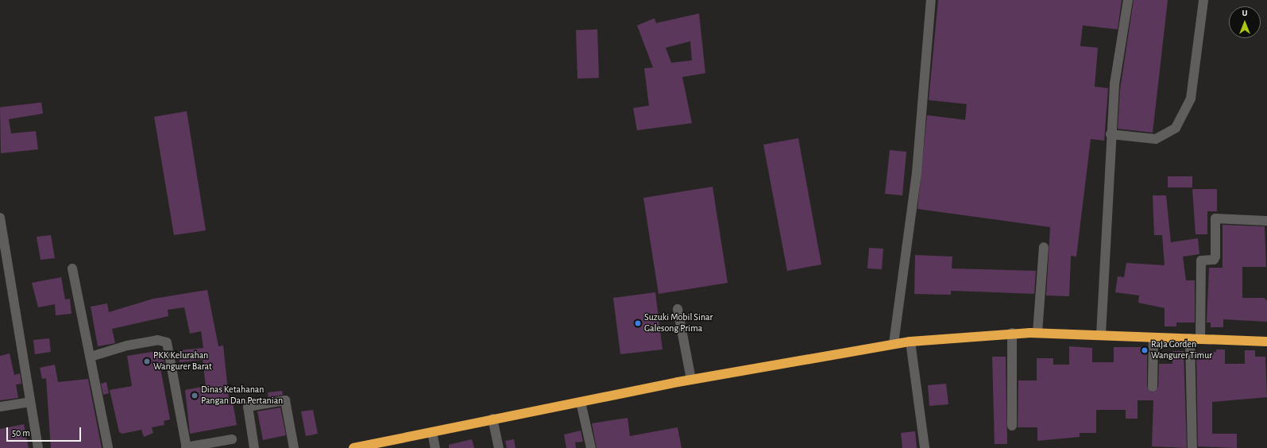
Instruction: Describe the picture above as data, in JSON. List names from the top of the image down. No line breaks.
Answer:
{"places":["Suzuki Mobil Sinar Galesong Prima","Raja Gorden Wangurer Timur","PKK Kelurahan Wangurer Barat","Dinas Ketahanan Pangan Dan Pertanian"],"scale_bar":"50 m","north":"top"}
